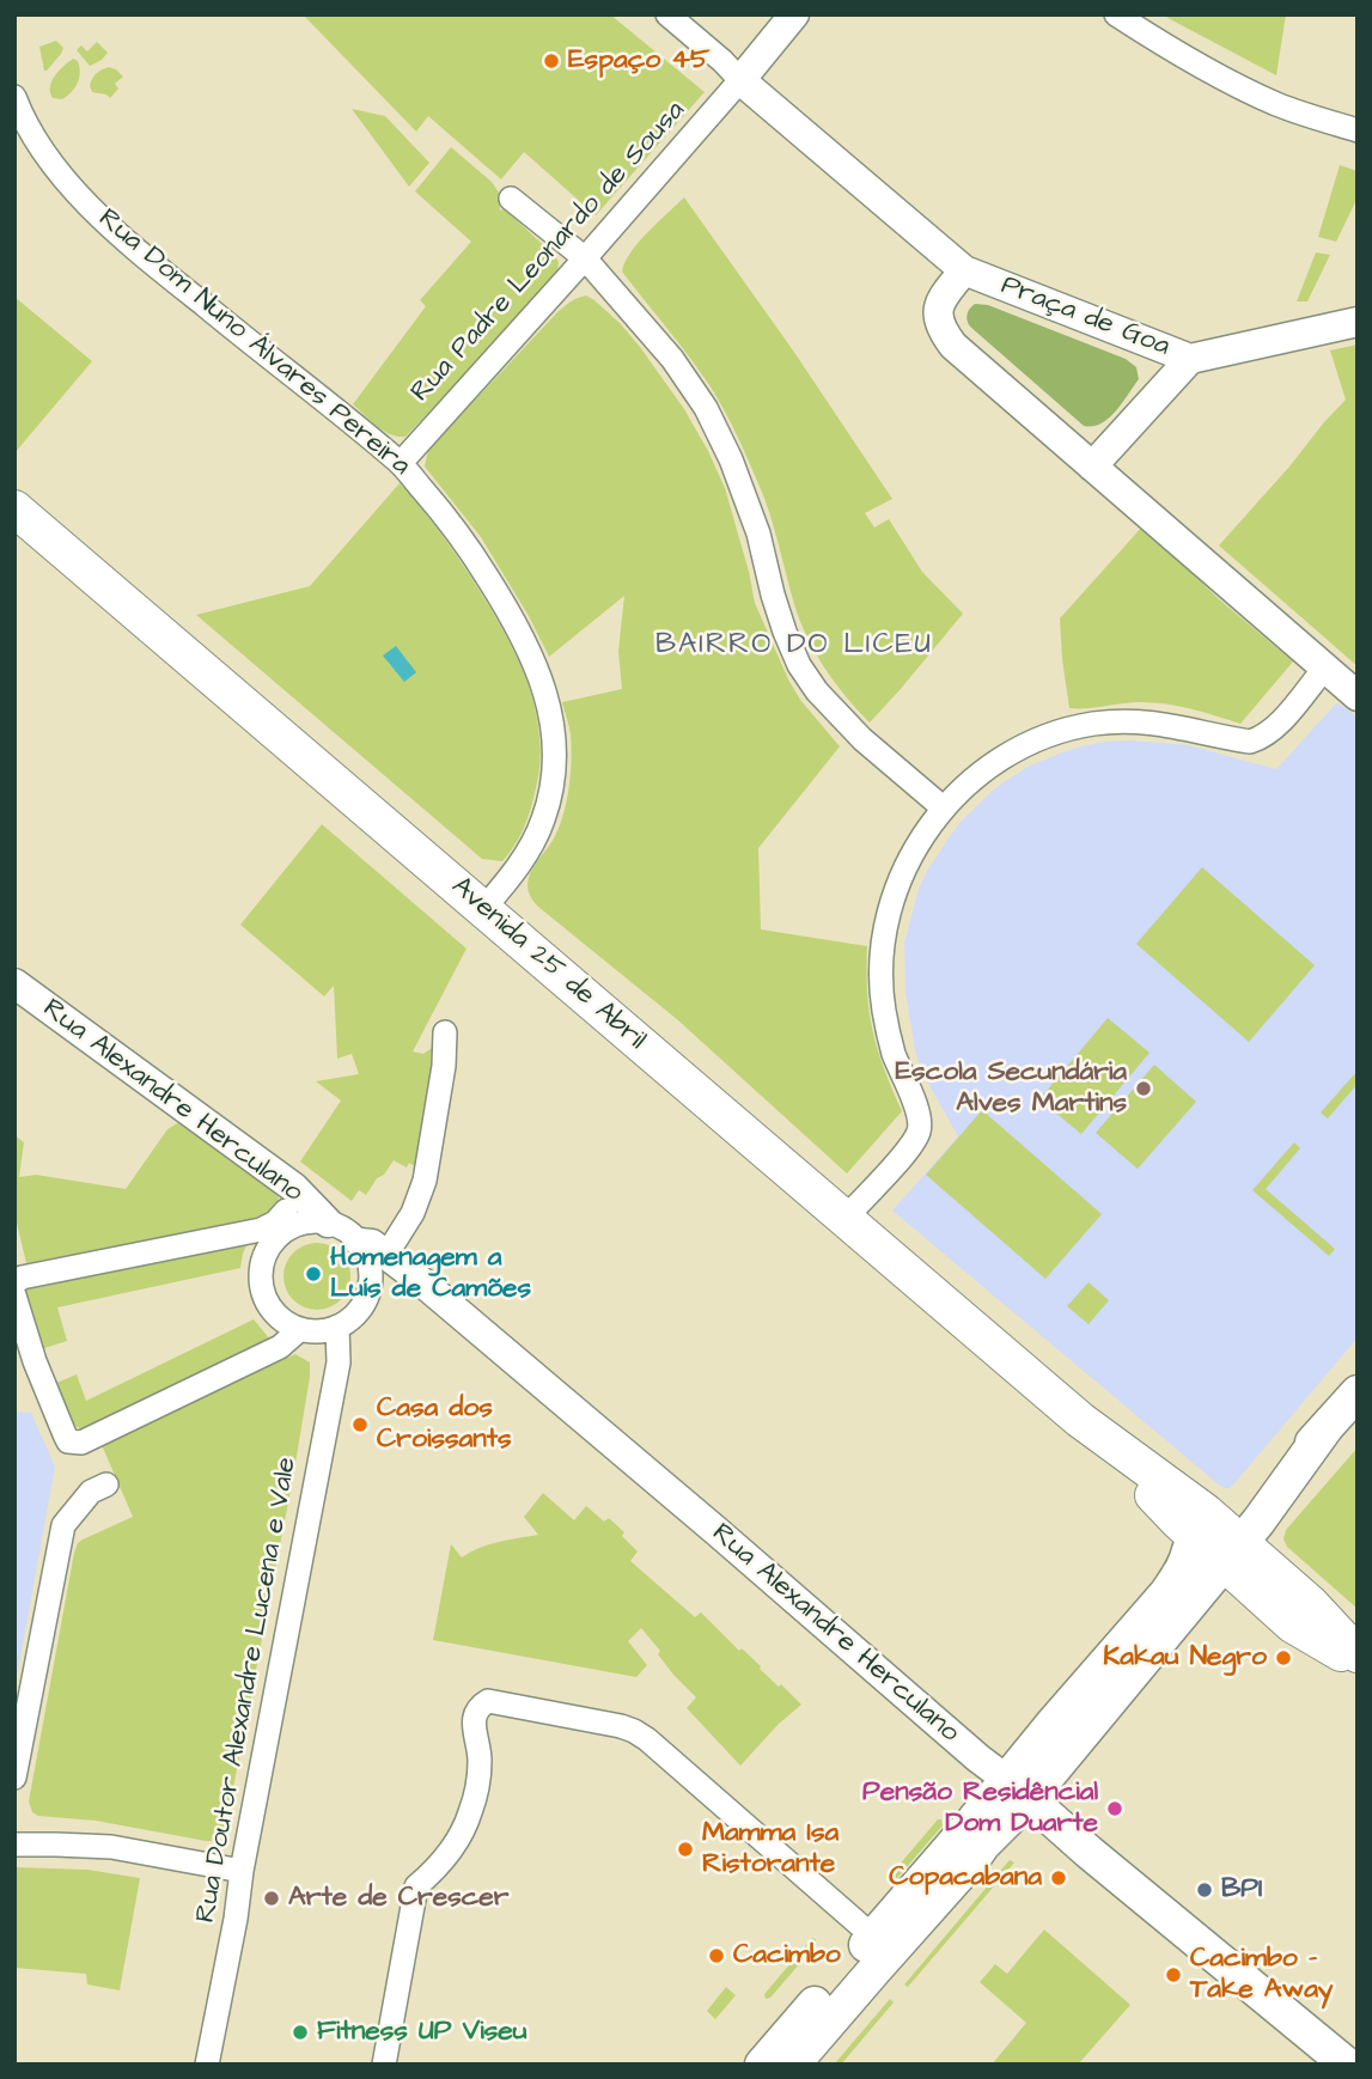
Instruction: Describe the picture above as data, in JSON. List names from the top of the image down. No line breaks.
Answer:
{"streets":{"main road":["Avenida 25 de Abril","Rua Alexandre Herculano"],"street":["Rua Padre Leonardo de Sousa","Praça de Goa","Rua Dom Nuno Álvares Pereira","Rua Doutor Alexandre Lucena e Vale"]},"crossings":[["Rua Padre Leonardo de Sousa","Rua Dom Nuno Álvares Pereira"],["Rua Dom Nuno Álvares Pereira","Avenida 25 de Abril"],["Rua Alexandre Herculano","Rua Doutor Alexandre Lucena e Vale"]],"districts":["BAIRRO DO LICEU"],"places":["Espaço 45","Escola Secundária Alves Martins","Homenagem a Luís de Camões","Casa dos Croissants","Kakau Negro","Pensão Residêncial Dom Duarte","Mamma Isa Ristorante","Copacabana","BPI","Arte de Crescer","Cacimbo","Cacimbo - Take Away","Fitness UP Viseu"]}
